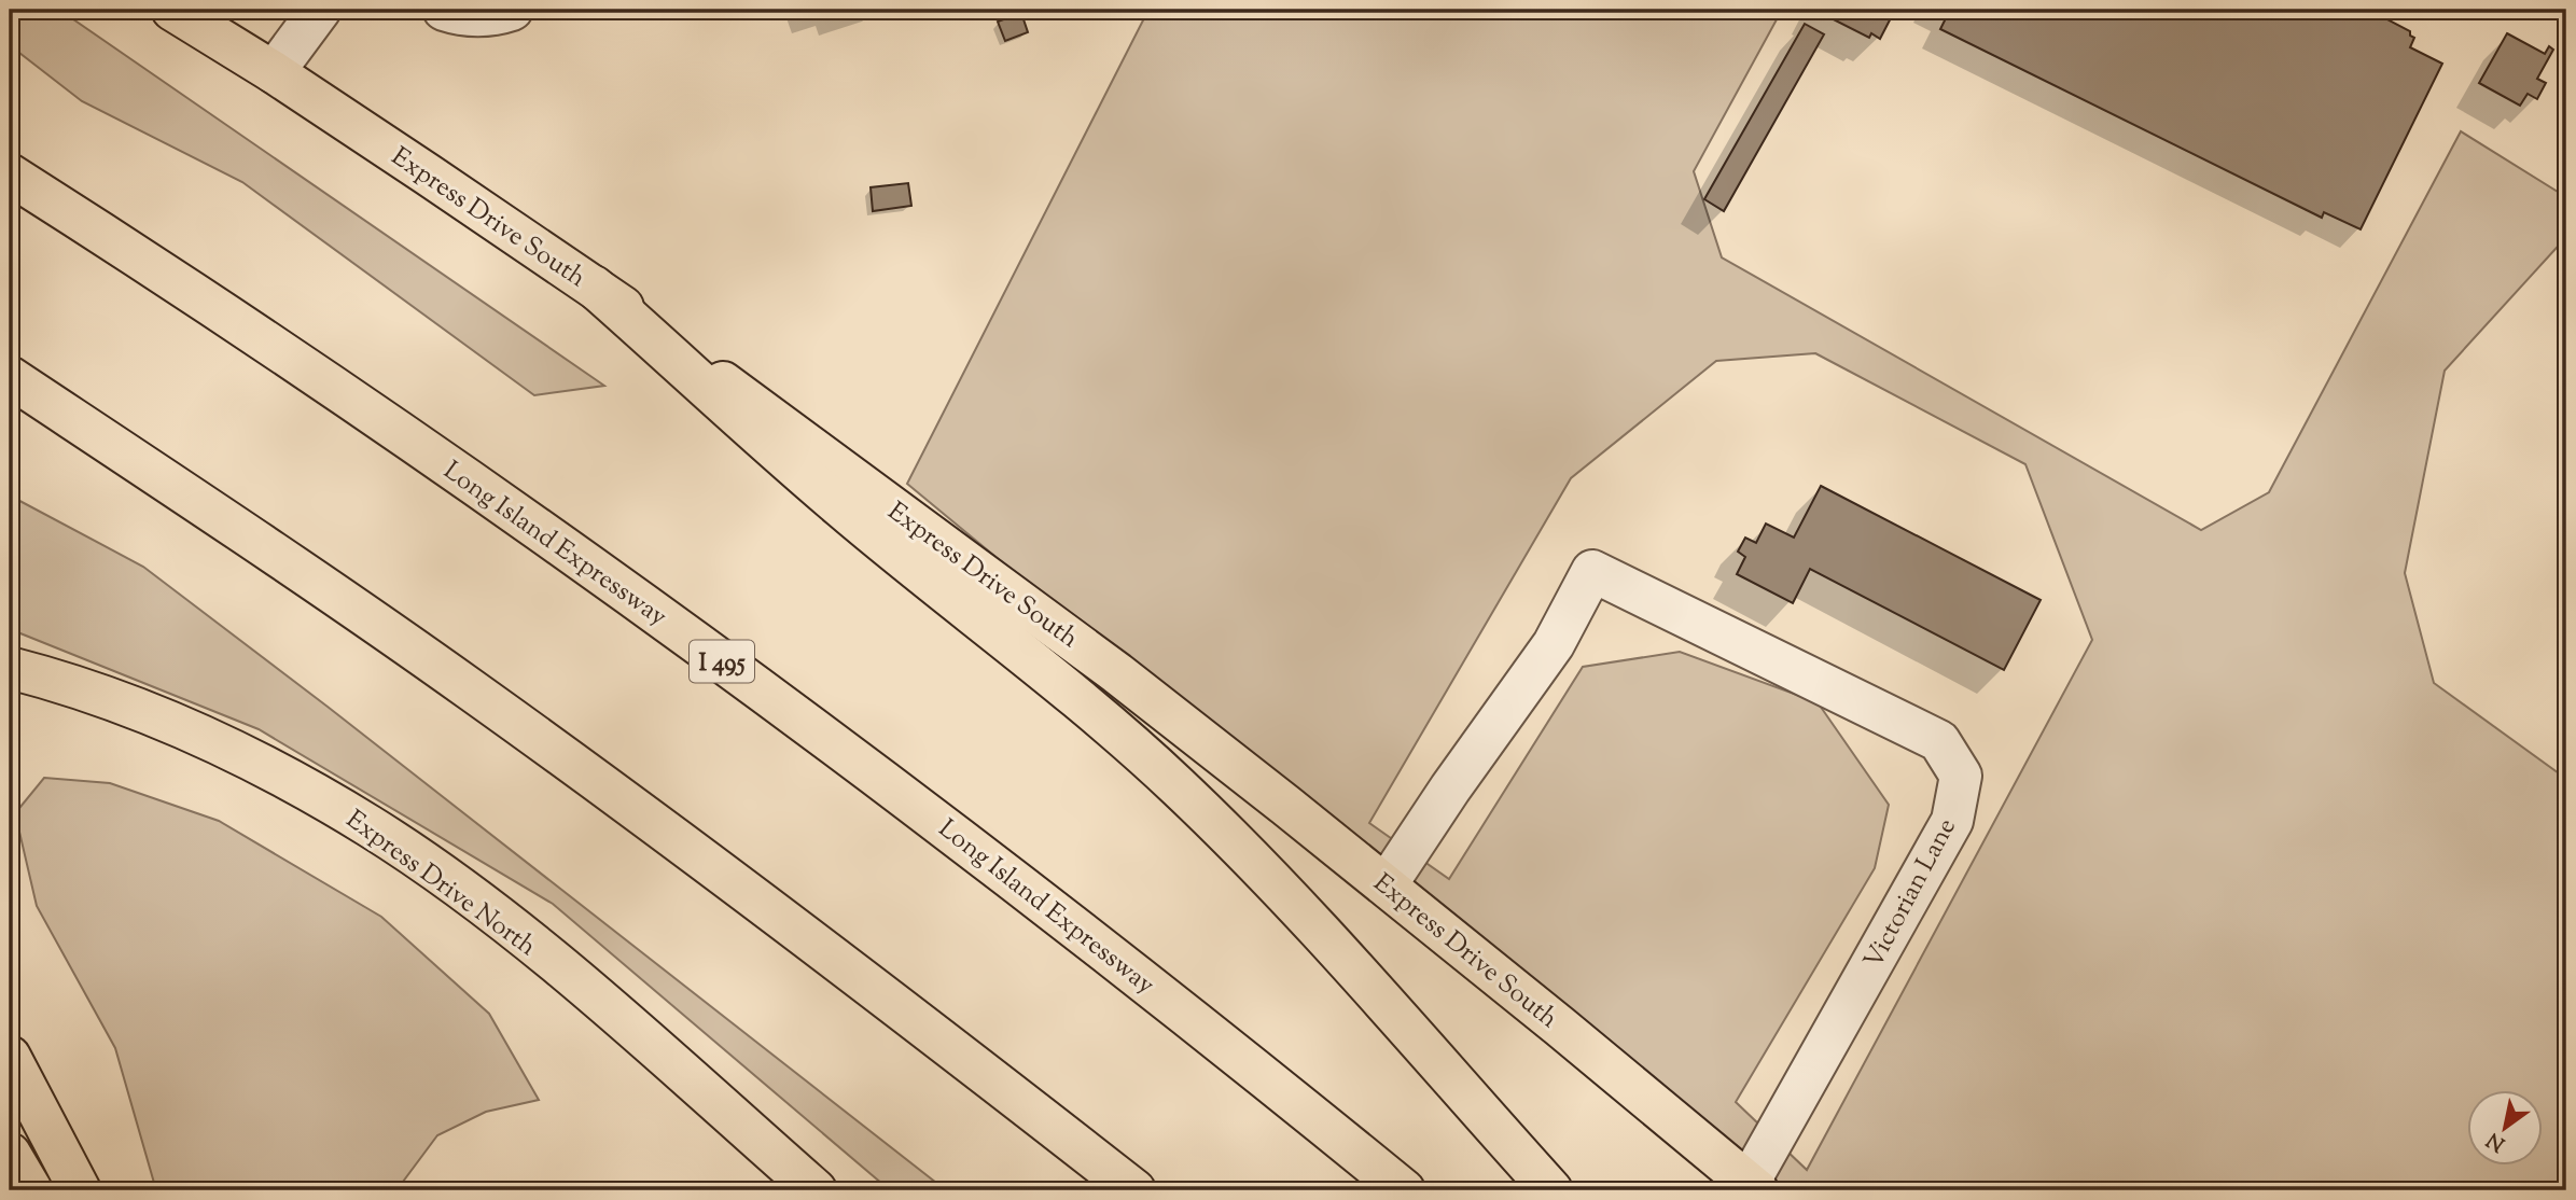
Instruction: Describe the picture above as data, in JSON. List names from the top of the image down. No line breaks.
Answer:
{"streets":{"main road":["Express Drive South","Long Island Expressway","I 495","Express Drive North"],"lane":["Victorian Lane"]},"crossings":[["Express Drive South","Victorian Lane"]],"north":"bottom left"}
